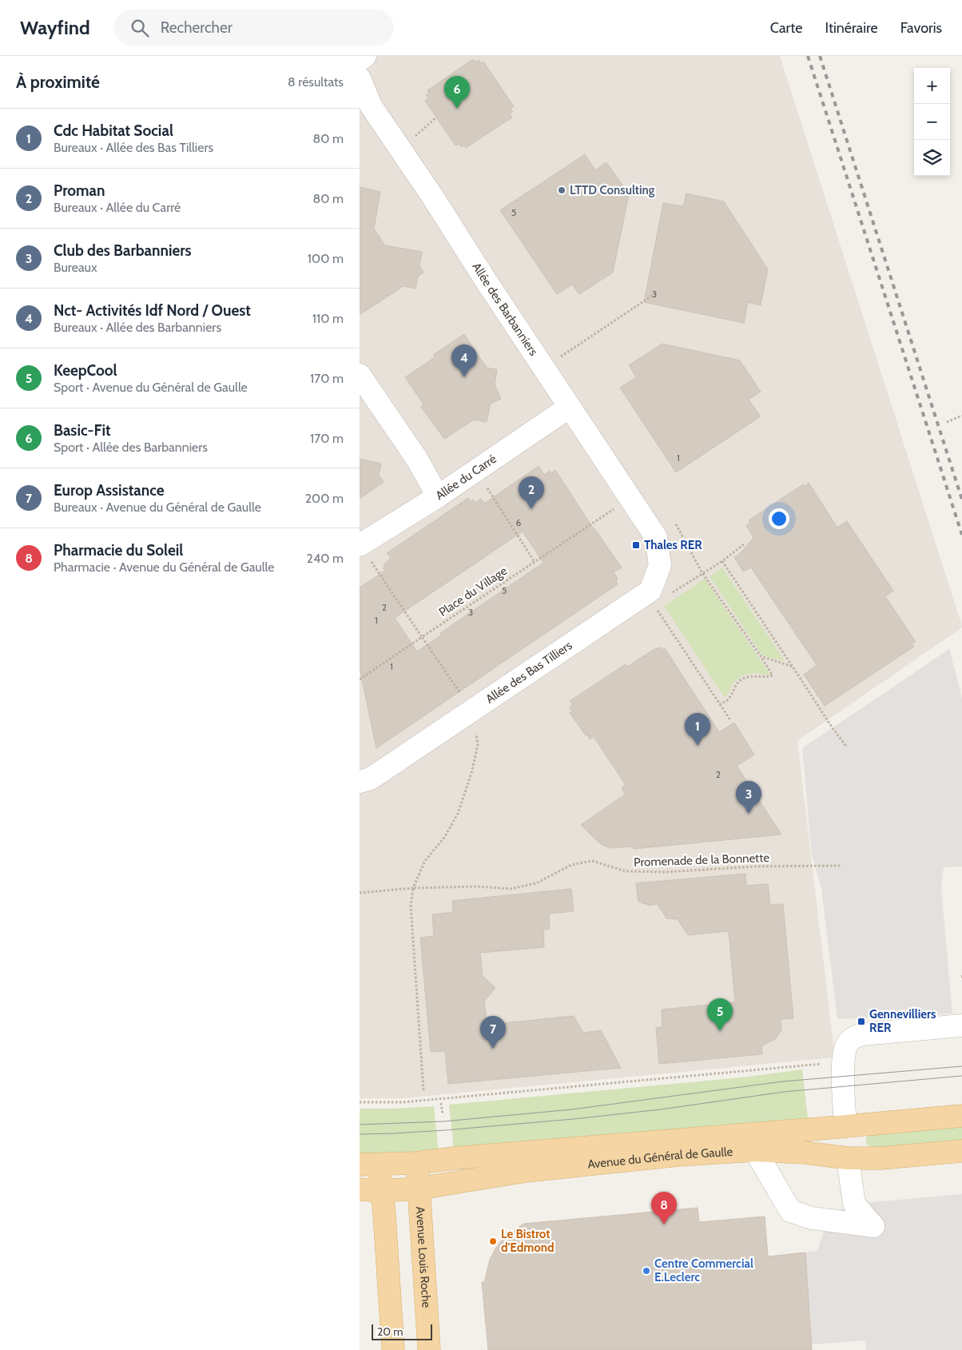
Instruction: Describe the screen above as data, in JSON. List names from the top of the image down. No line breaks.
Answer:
{"streets":{"main road":["Avenue du Général de Gaulle","Avenue Louis Roche"],"street":["Allée des Barbanniers","Allée du Carré","Allée des Bas Tilliers"],"path":["Place du Village","Promenade de la Bonnette"]},"crossings":[["Allée des Barbanniers","Allée du Carré"],["Allée des Barbanniers","Place du Village"],["Allée des Barbanniers","Allée des Bas Tilliers"],["Allée du Carré","Place du Village"],["Avenue du Général de Gaulle","Avenue Louis Roche"]],"places":{"other":["LTTD Consulting","Le Bistrot d'Edmond","Centre Commercial E.Leclerc"],"transit":["Thales RER","Gennevilliers RER"]},"house_numbers":["5","3","1","6","5","2","3","1","1","2"],"scale_bar":"20 m","page":{"header":"Wayfind","search":"Rechercher","nav":["Carte","Itinéraire","Favoris"],"heading":["À proximité","8 résultats"],"map_buttons":["+","−"],"pins":["6","4","2","1","3","5","7","8"],"list":[{"mark":"1","name":"Cdc Habitat Social","note":"Bureaux · Allée des Bas Tilliers","value":"80 m"},{"mark":"2","name":"Proman","note":"Bureaux · Allée du Carré","value":"80 m"},{"mark":"3","name":"Club des Barbanniers","note":"Bureaux","value":"100 m"},{"mark":"4","name":"Nct- Activités Idf Nord / Ouest","note":"Bureaux · Allée des Barbanniers","value":"110 m"},{"mark":"5","name":"KeepCool","note":"Sport · Avenue du Général de Gaulle","value":"170 m"},{"mark":"6","name":"Basic-Fit","note":"Sport · Allée des Barbanniers","value":"170 m"},{"mark":"7","name":"Europ Assistance","note":"Bureaux · Avenue du Général de Gaulle","value":"200 m"},{"mark":"8","name":"Pharmacie du Soleil","note":"Pharmacie · Avenue du Général de Gaulle","value":"240 m"}],"scale":"20 m"}}
